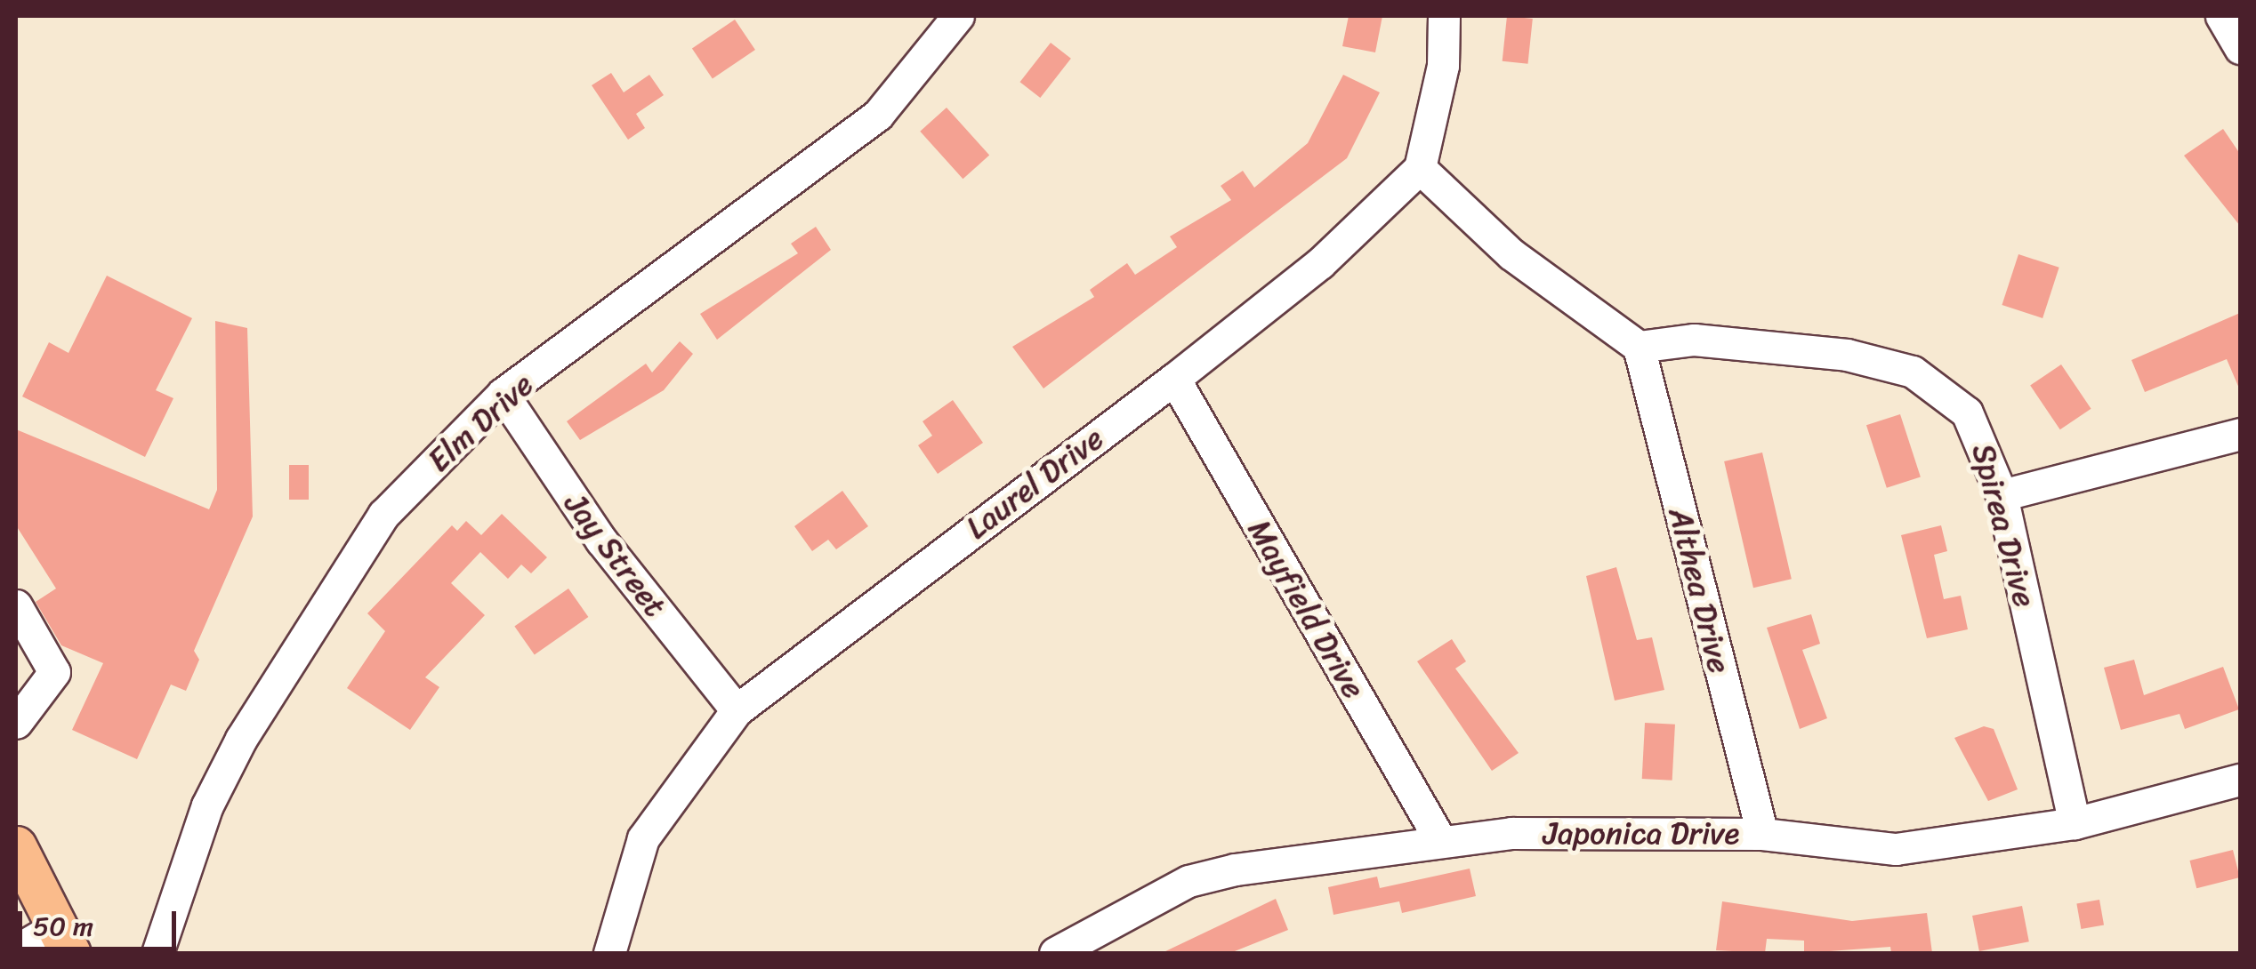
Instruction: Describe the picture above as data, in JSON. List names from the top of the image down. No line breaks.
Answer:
{"streets":{"street":["Elm Drive","Laurel Drive","Spirea Drive","Jay Street","Althea Drive","Mayfield Drive","Japonica Drive"]},"crossings":[["Elm Drive","Jay Street"],["Laurel Drive","Jay Street"],["Laurel Drive","Mayfield Drive"],["Spirea Drive","Althea Drive"],["Spirea Drive","Japonica Drive"],["Althea Drive","Japonica Drive"],["Mayfield Drive","Japonica Drive"]],"scale_bar":"50 m"}
